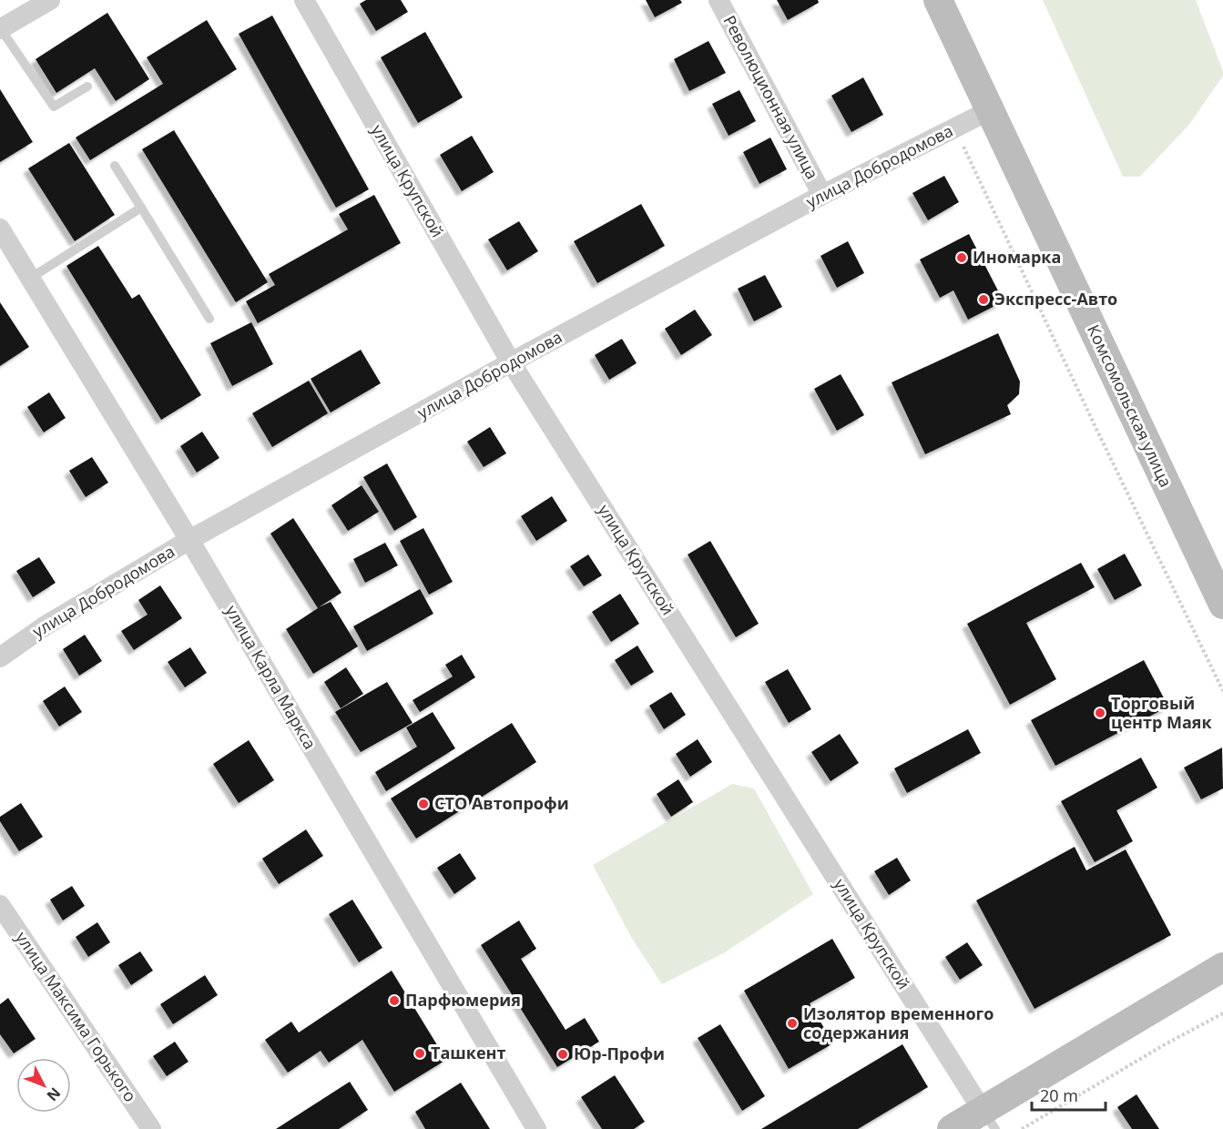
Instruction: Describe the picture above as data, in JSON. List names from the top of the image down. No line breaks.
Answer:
{"streets":{"main road":["Комсомольская улица"],"street":["Революционная улица","улица Добродомова","улица Крупской","улица Карла Маркса","улица Максима Горького"]},"crossings":[["Революционная улица","улица Добродомова"],["улица Добродомова","улица Крупской"],["улица Добродомова","Комсомольская улица"],["улица Добродомова","улица Карла Маркса"]],"places":["Иномарка","Экспресс-Авто","Торговый центр Маяк","СТО Автопрофи","Парфюмерия","Изолятор временного содержания","Ташкент","Юр-Профи"],"scale_bar":"20 m","north":"bottom right"}
